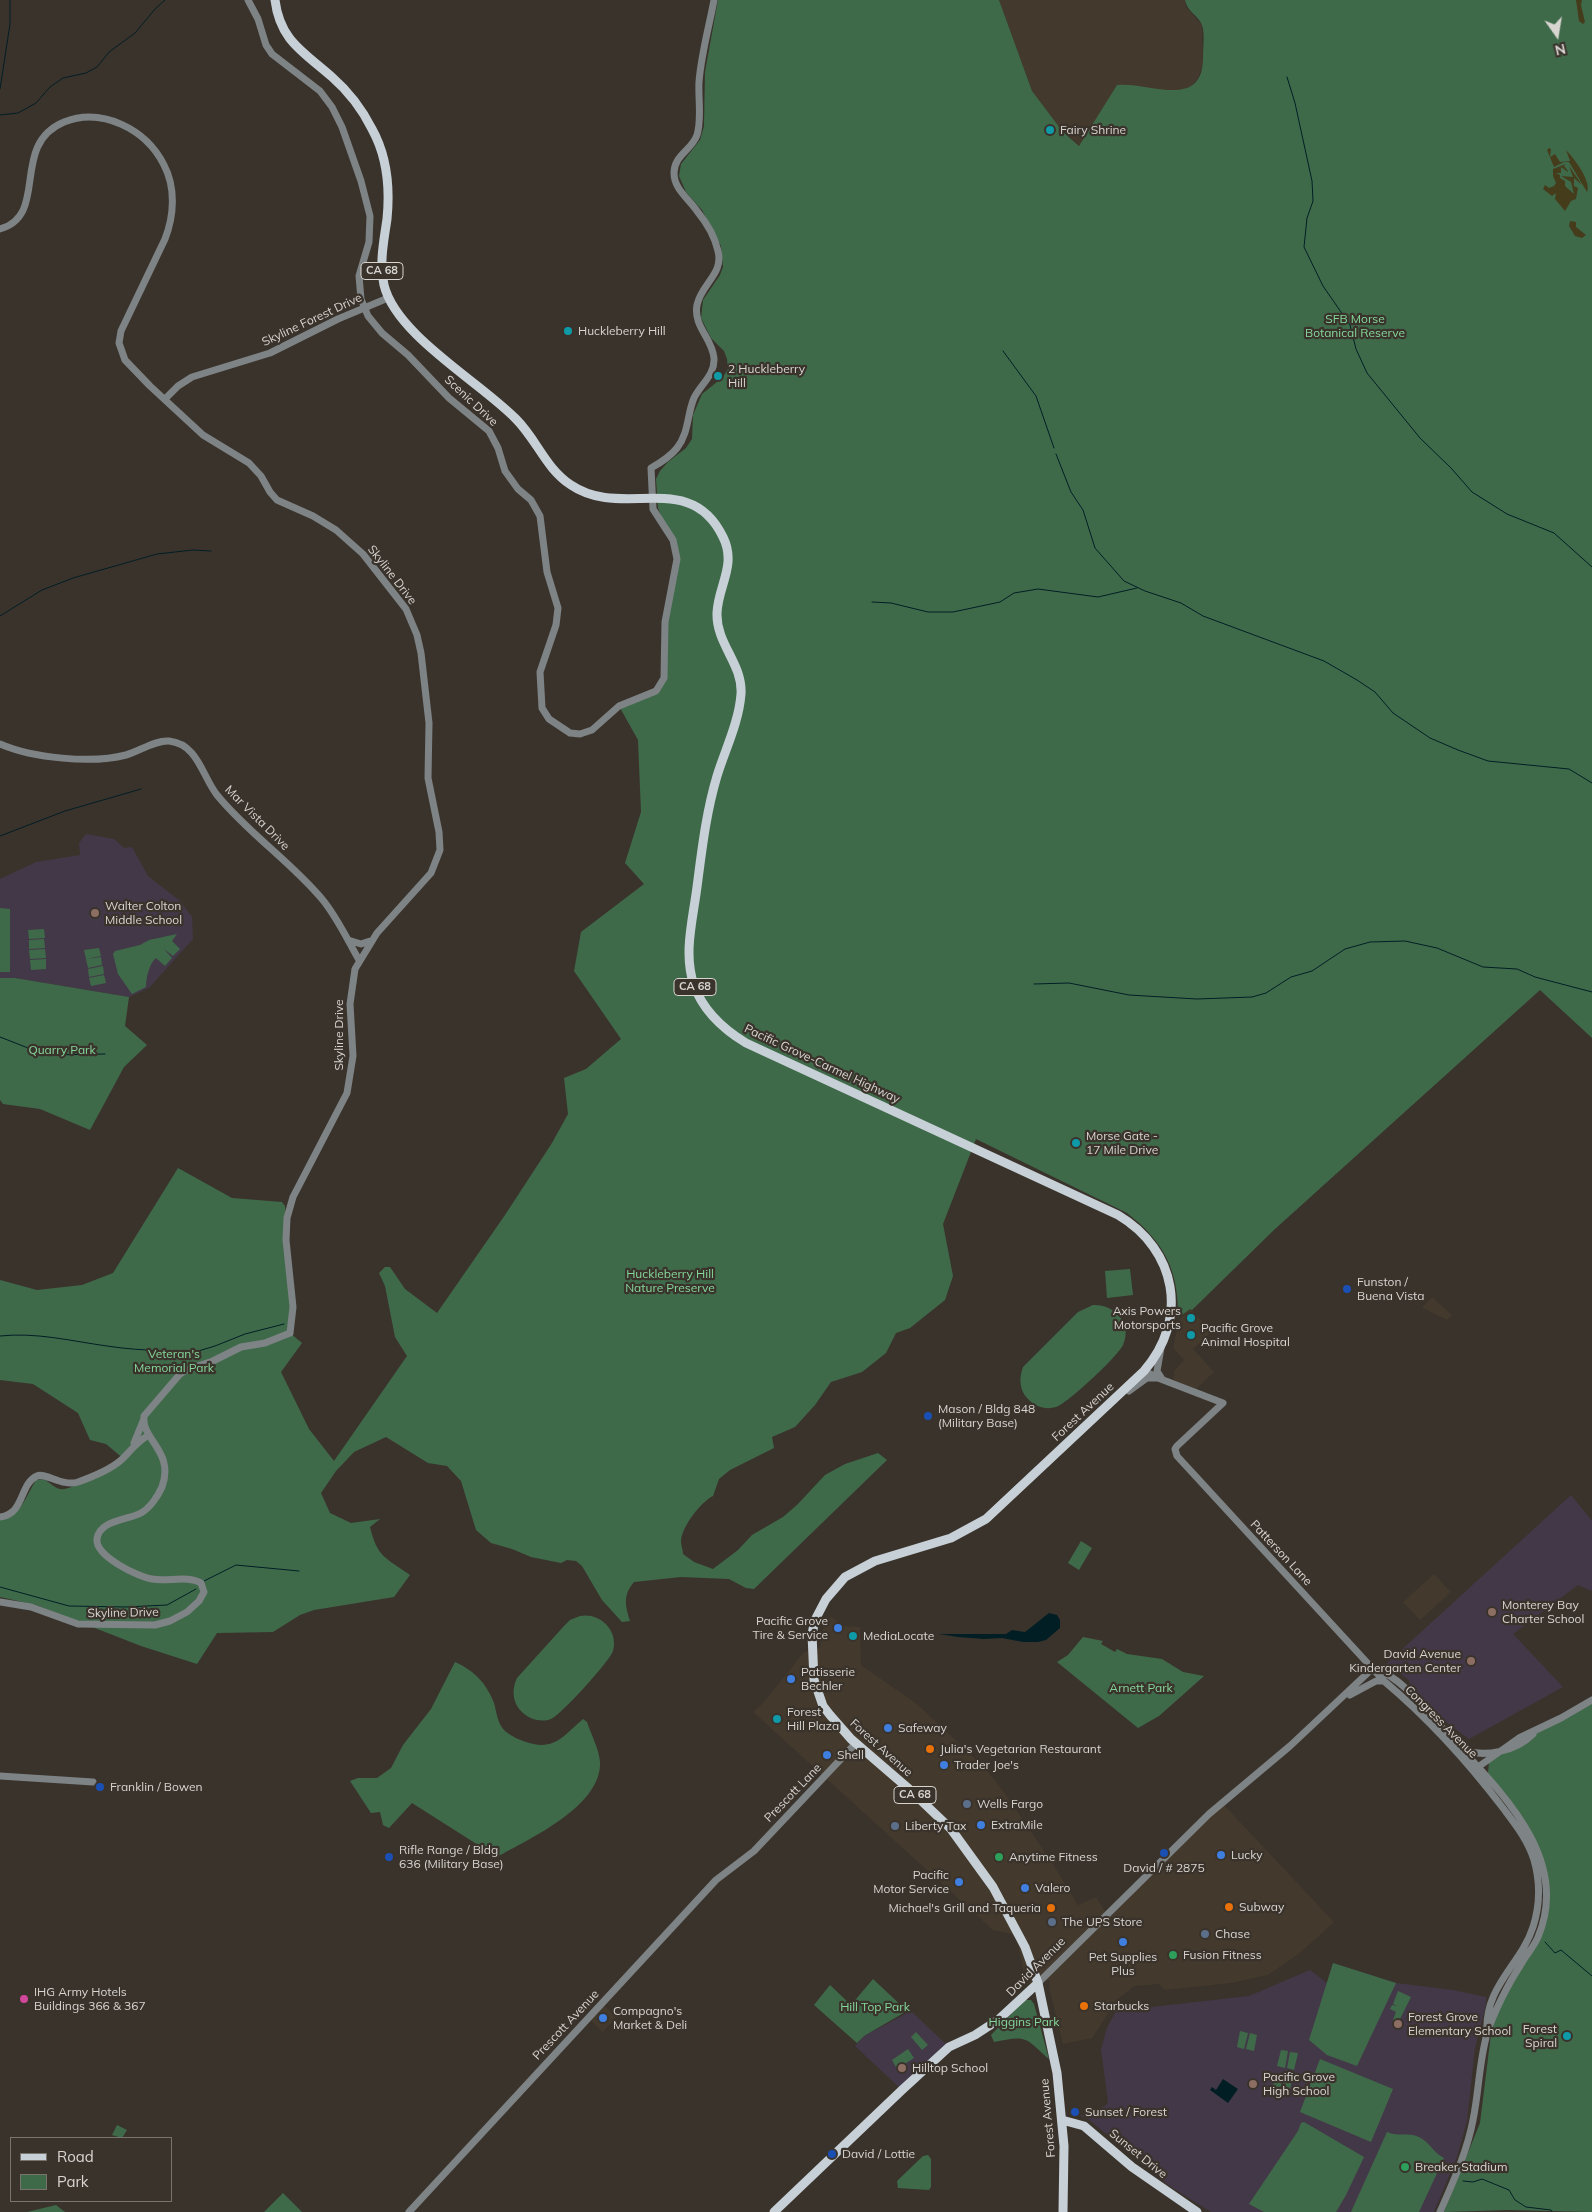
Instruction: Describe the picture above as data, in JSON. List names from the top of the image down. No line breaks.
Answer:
{"streets":{"main road":["CA 68","Pacific Grove-Carmel Highway","Forest Avenue","David Avenue","Sunset Drive"],"street":["Skyline Forest Drive","Scenic Drive","Skyline Drive","Mar Vista Drive","Patterson Lane","Congress Avenue","Prescott Lane","Prescott Avenue"]},"crossings":[["Skyline Forest Drive","Skyline Drive"],["Skyline Forest Drive","Pacific Grove-Carmel Highway"],["Skyline Drive","Mar Vista Drive"],["Pacific Grove-Carmel Highway","Forest Avenue"],["Forest Avenue","Prescott Lane"],["Forest Avenue","David Avenue"],["Forest Avenue","Sunset Drive"],["Patterson Lane","Congress Avenue"],["Patterson Lane","David Avenue"],["Congress Avenue","David Avenue"],["Prescott Lane","Prescott Avenue"]],"parks":["SFB Morse Botanical Reserve","Quarry Park","Huckleberry Hill Nature Preserve","Veteran's Memorial Park","Arnett Park","Hill Top Park","Higgins Park"],"places":["Fairy Shrine","Huckleberry Hill","2 Huckleberry Hill","Walter Colton Middle School","Morse Gate - 17 Mile Drive","Funston / Buena Vista","Axis Powers Motorsports","Pacific Grove Animal Hospital","Mason / Bldg 848 (Military Base)","Monterey Bay Charter School","Pacific Grove Tire & Service","MediaLocate","David Avenue Kindergarten Center","Patisserie Bechler","Forest Hill Plaza","Safeway","Julia's Vegetarian Restaurant","Shell","Trader Joe's","Franklin / Bowen","Wells Fargo","ExtraMile","Liberty Tax","David / # 2875","Lucky","Rifle Range / Bldg 636 (Military Base)","Anytime Fitness","Pacific Motor Service","Valero","Subway","Michael's Grill and Taqueria","The UPS Store","Chase","Pet Supplies Plus","Fusion Fitness","IHG Army Hotels Buildings 366 & 367","Starbucks","Compagno's Market & Deli","Forest Grove Elementary School","Forest Spiral","Hilltop School","Pacific Grove High School","Sunset / Forest","David / Lottie","Breaker Stadium"],"legend":["Road","Park"],"north":"bottom"}
